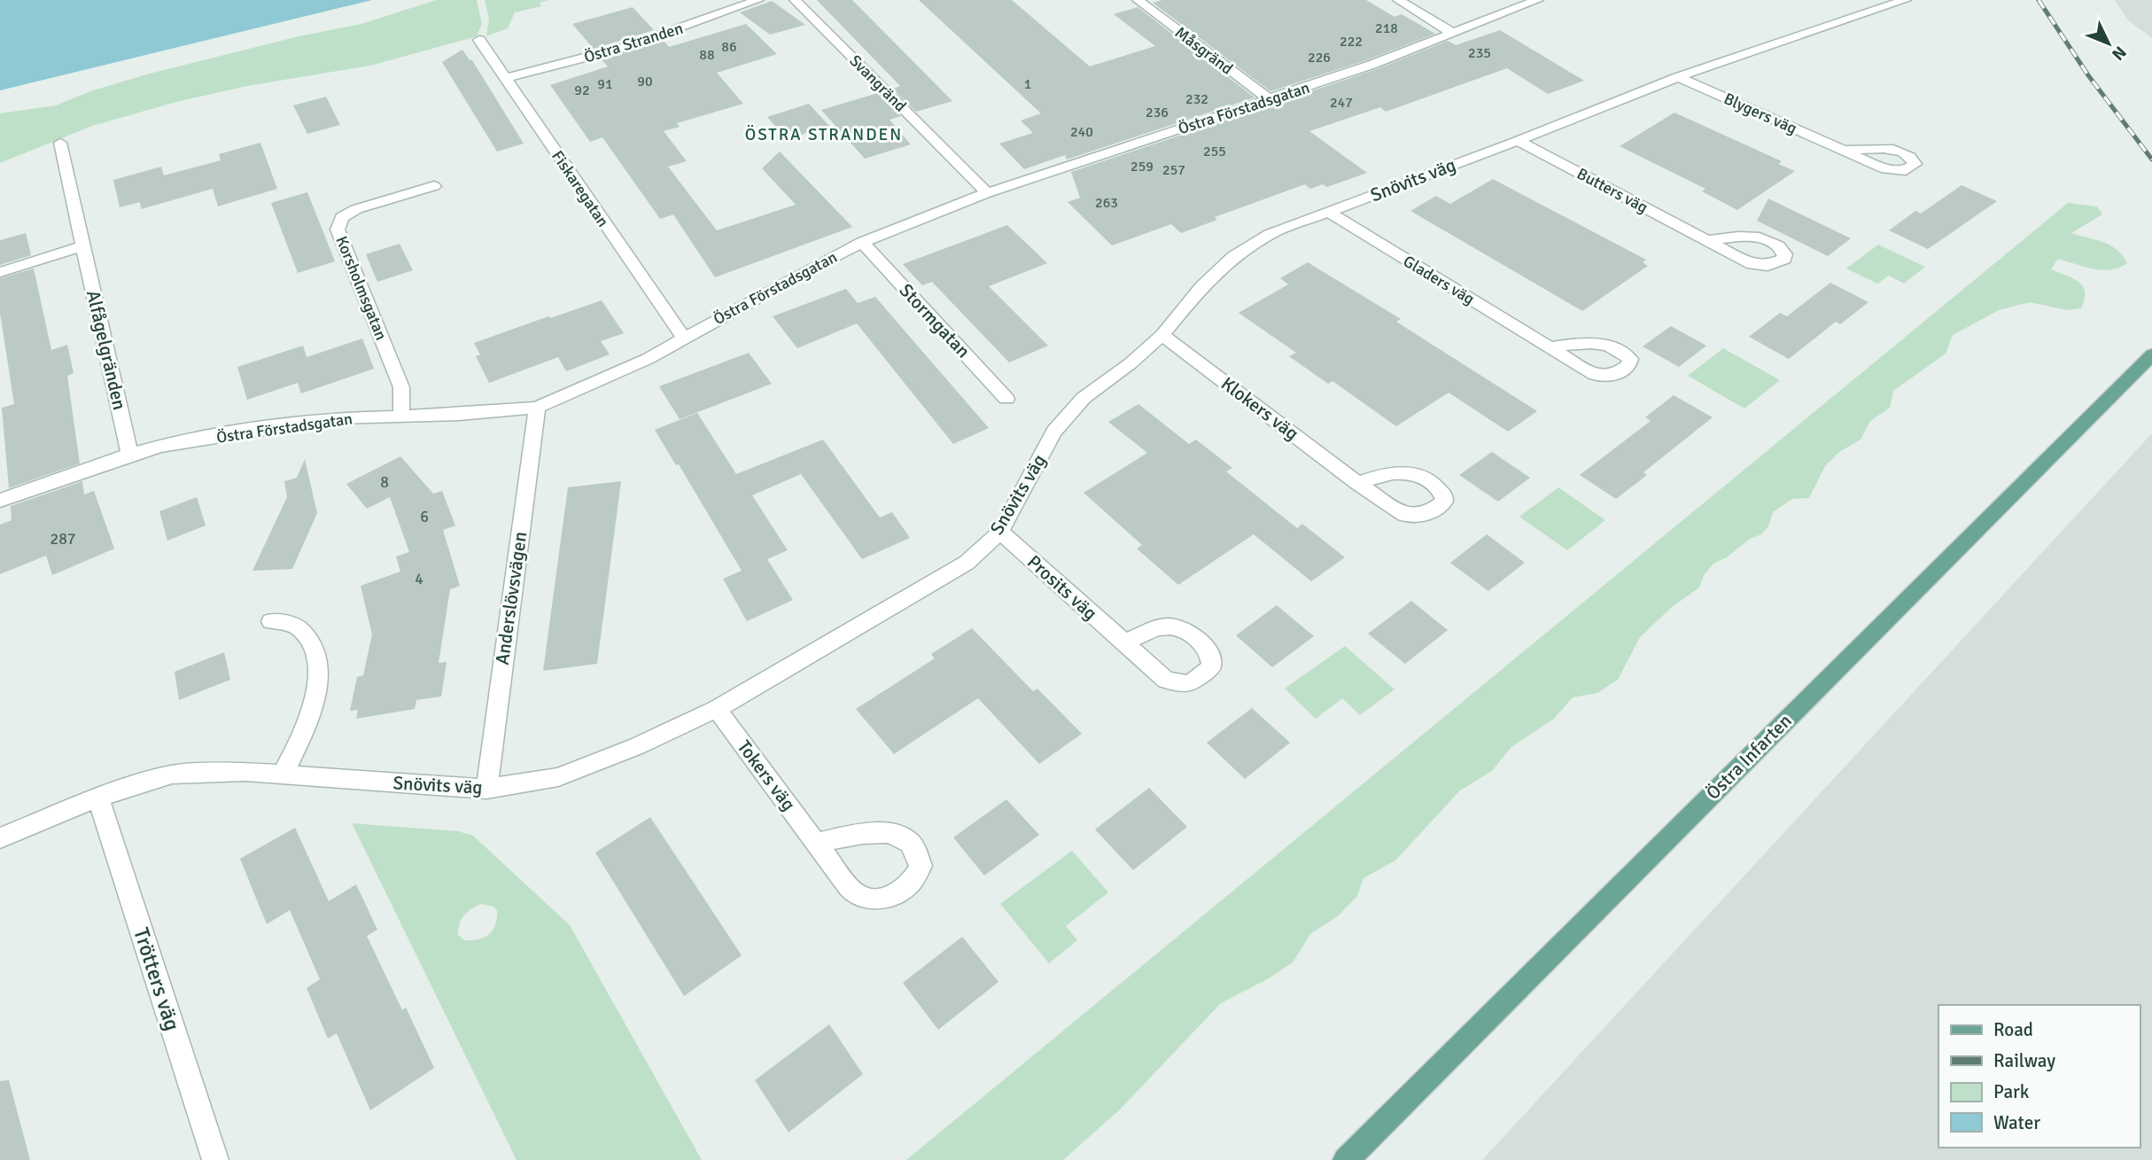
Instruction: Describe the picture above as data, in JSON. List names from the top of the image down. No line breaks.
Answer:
{"streets":{"main road":["Östra Infarten"],"street":["Östra Stranden","Måsgränd","Svangränd","Östra Förstadsgatan","Blygers väg","Snövits väg","Fiskaregatan","Butters väg","Gladers väg","Korsholmsgatan","Stormgatan","Alfågelgränden","Klokers väg","Prosits väg","Anderslövsvägen","Tokers väg","Trötters väg"]},"crossings":[["Östra Stranden","Fiskaregatan"],["Måsgränd","Östra Förstadsgatan"],["Svangränd","Östra Förstadsgatan"],["Östra Förstadsgatan","Fiskaregatan"],["Östra Förstadsgatan","Korsholmsgatan"],["Östra Förstadsgatan","Stormgatan"],["Östra Förstadsgatan","Alfågelgränden"],["Östra Förstadsgatan","Anderslövsvägen"],["Blygers väg","Snövits väg"],["Snövits väg","Butters väg"],["Snövits väg","Gladers väg"],["Snövits väg","Klokers väg"],["Snövits väg","Prosits väg"],["Snövits väg","Anderslövsvägen"],["Snövits väg","Tokers väg"],["Snövits väg","Trötters väg"]],"districts":["ÖSTRA STRANDEN"],"house_numbers":["218","222","86","235","88","226","90","91","1","92","232","247","236","240","255","259","257","263","8","6","287","4"],"legend":["Road","Railway","Park","Water"],"north":"bottom right"}
